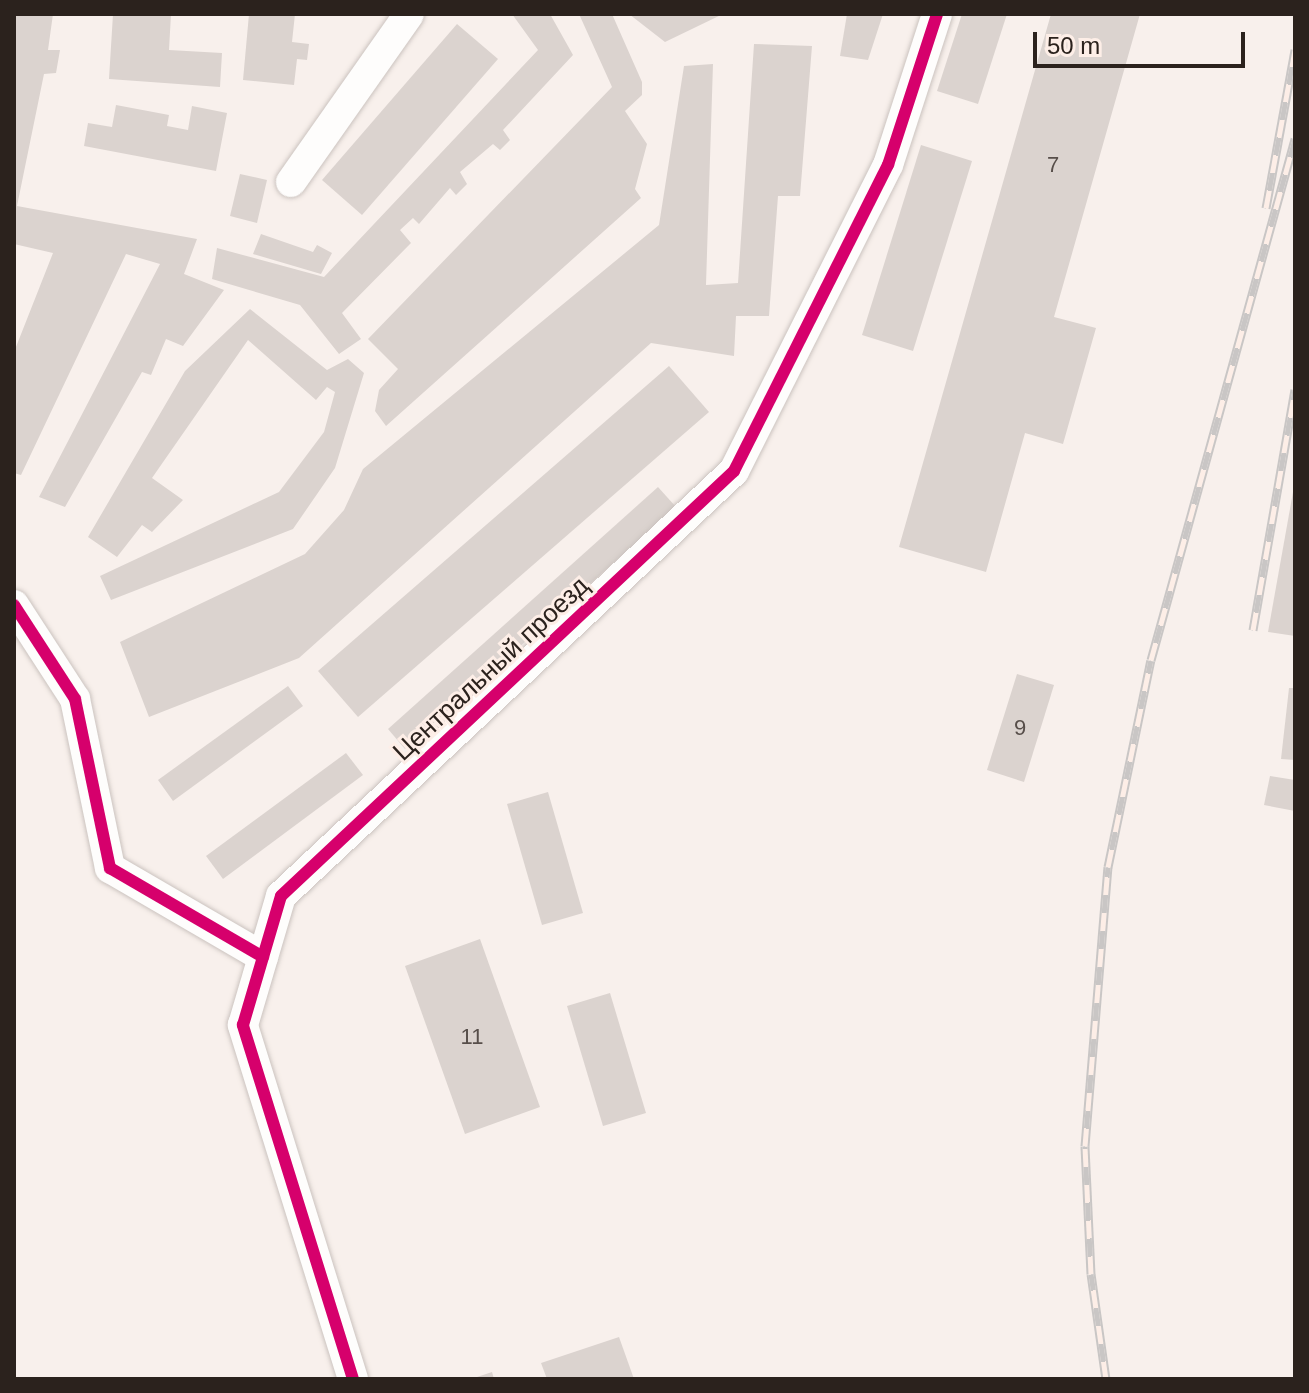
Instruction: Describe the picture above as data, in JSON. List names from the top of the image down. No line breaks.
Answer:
{"streets":{"street":["Центральный проезд"]},"house_numbers":["7","9","11"],"scale_bar":"50 m"}
